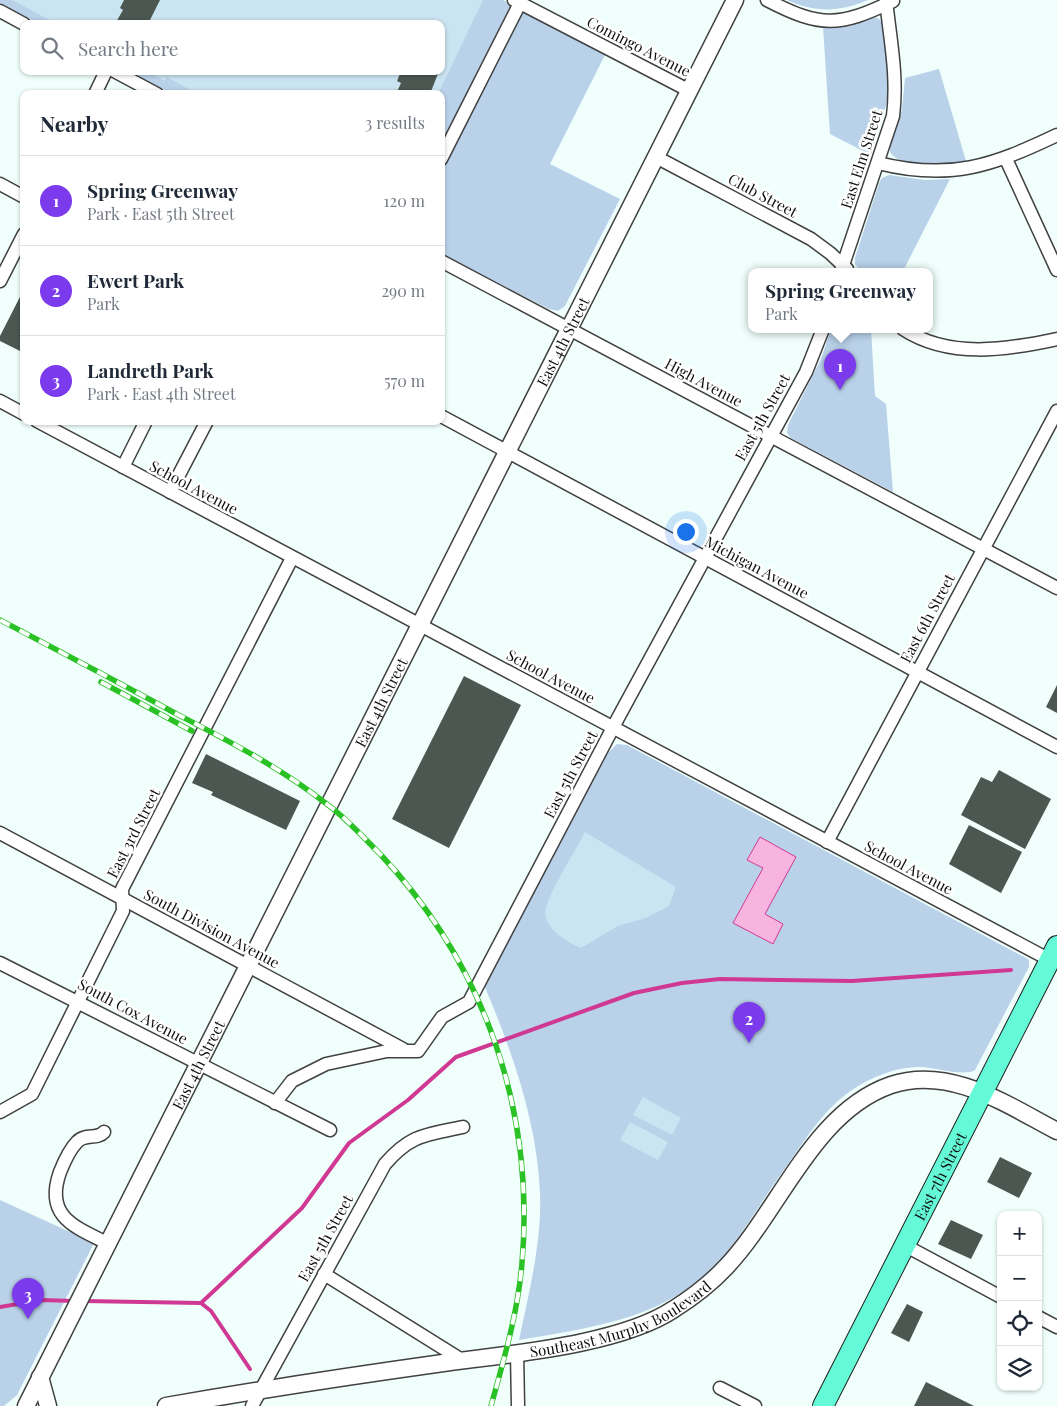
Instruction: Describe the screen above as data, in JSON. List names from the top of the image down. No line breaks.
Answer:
{"streets":{"main road":["East 7th Street"],"street":["Comingo Avenue","East Elm Street","Club Street","East 4th Street","High Avenue","East 5th Street","School Avenue","Michigan Avenue","East 6th Street","East 3rd Street","South Division Avenue","South Cox Avenue","Southeast Murphy Boulevard"]},"crossings":[["Comingo Avenue","East 4th Street"],["Club Street","East 4th Street"],["East 4th Street","High Avenue"],["East 4th Street","School Avenue"],["East 4th Street","Michigan Avenue"],["East 4th Street","South Division Avenue"],["East 4th Street","South Cox Avenue"],["High Avenue","East 5th Street"],["High Avenue","East 6th Street"],["East 5th Street","School Avenue"],["East 5th Street","Michigan Avenue"],["East 5th Street","South Division Avenue"],["East 5th Street","Southeast Murphy Boulevard"],["School Avenue","East 6th Street"],["School Avenue","East 3rd Street"],["School Avenue","East 7th Street"],["Michigan Avenue","East 6th Street"],["East 3rd Street","South Division Avenue"],["East 3rd Street","South Cox Avenue"],["East 7th Street","Southeast Murphy Boulevard"]],"page":{"search":"Search here","heading":["Nearby","3 results"],"list":[{"mark":"1","name":"Spring Greenway","note":"Park · East 5th Street","value":"120 m"},{"mark":"2","name":"Ewert Park","note":"Park","value":"290 m"},{"mark":"3","name":"Landreth Park","note":"Park · East 4th Street","value":"570 m"}],"popup":["Spring Greenway","Park"],"pins":["1","2","3"],"map_buttons":["+","−"]}}
